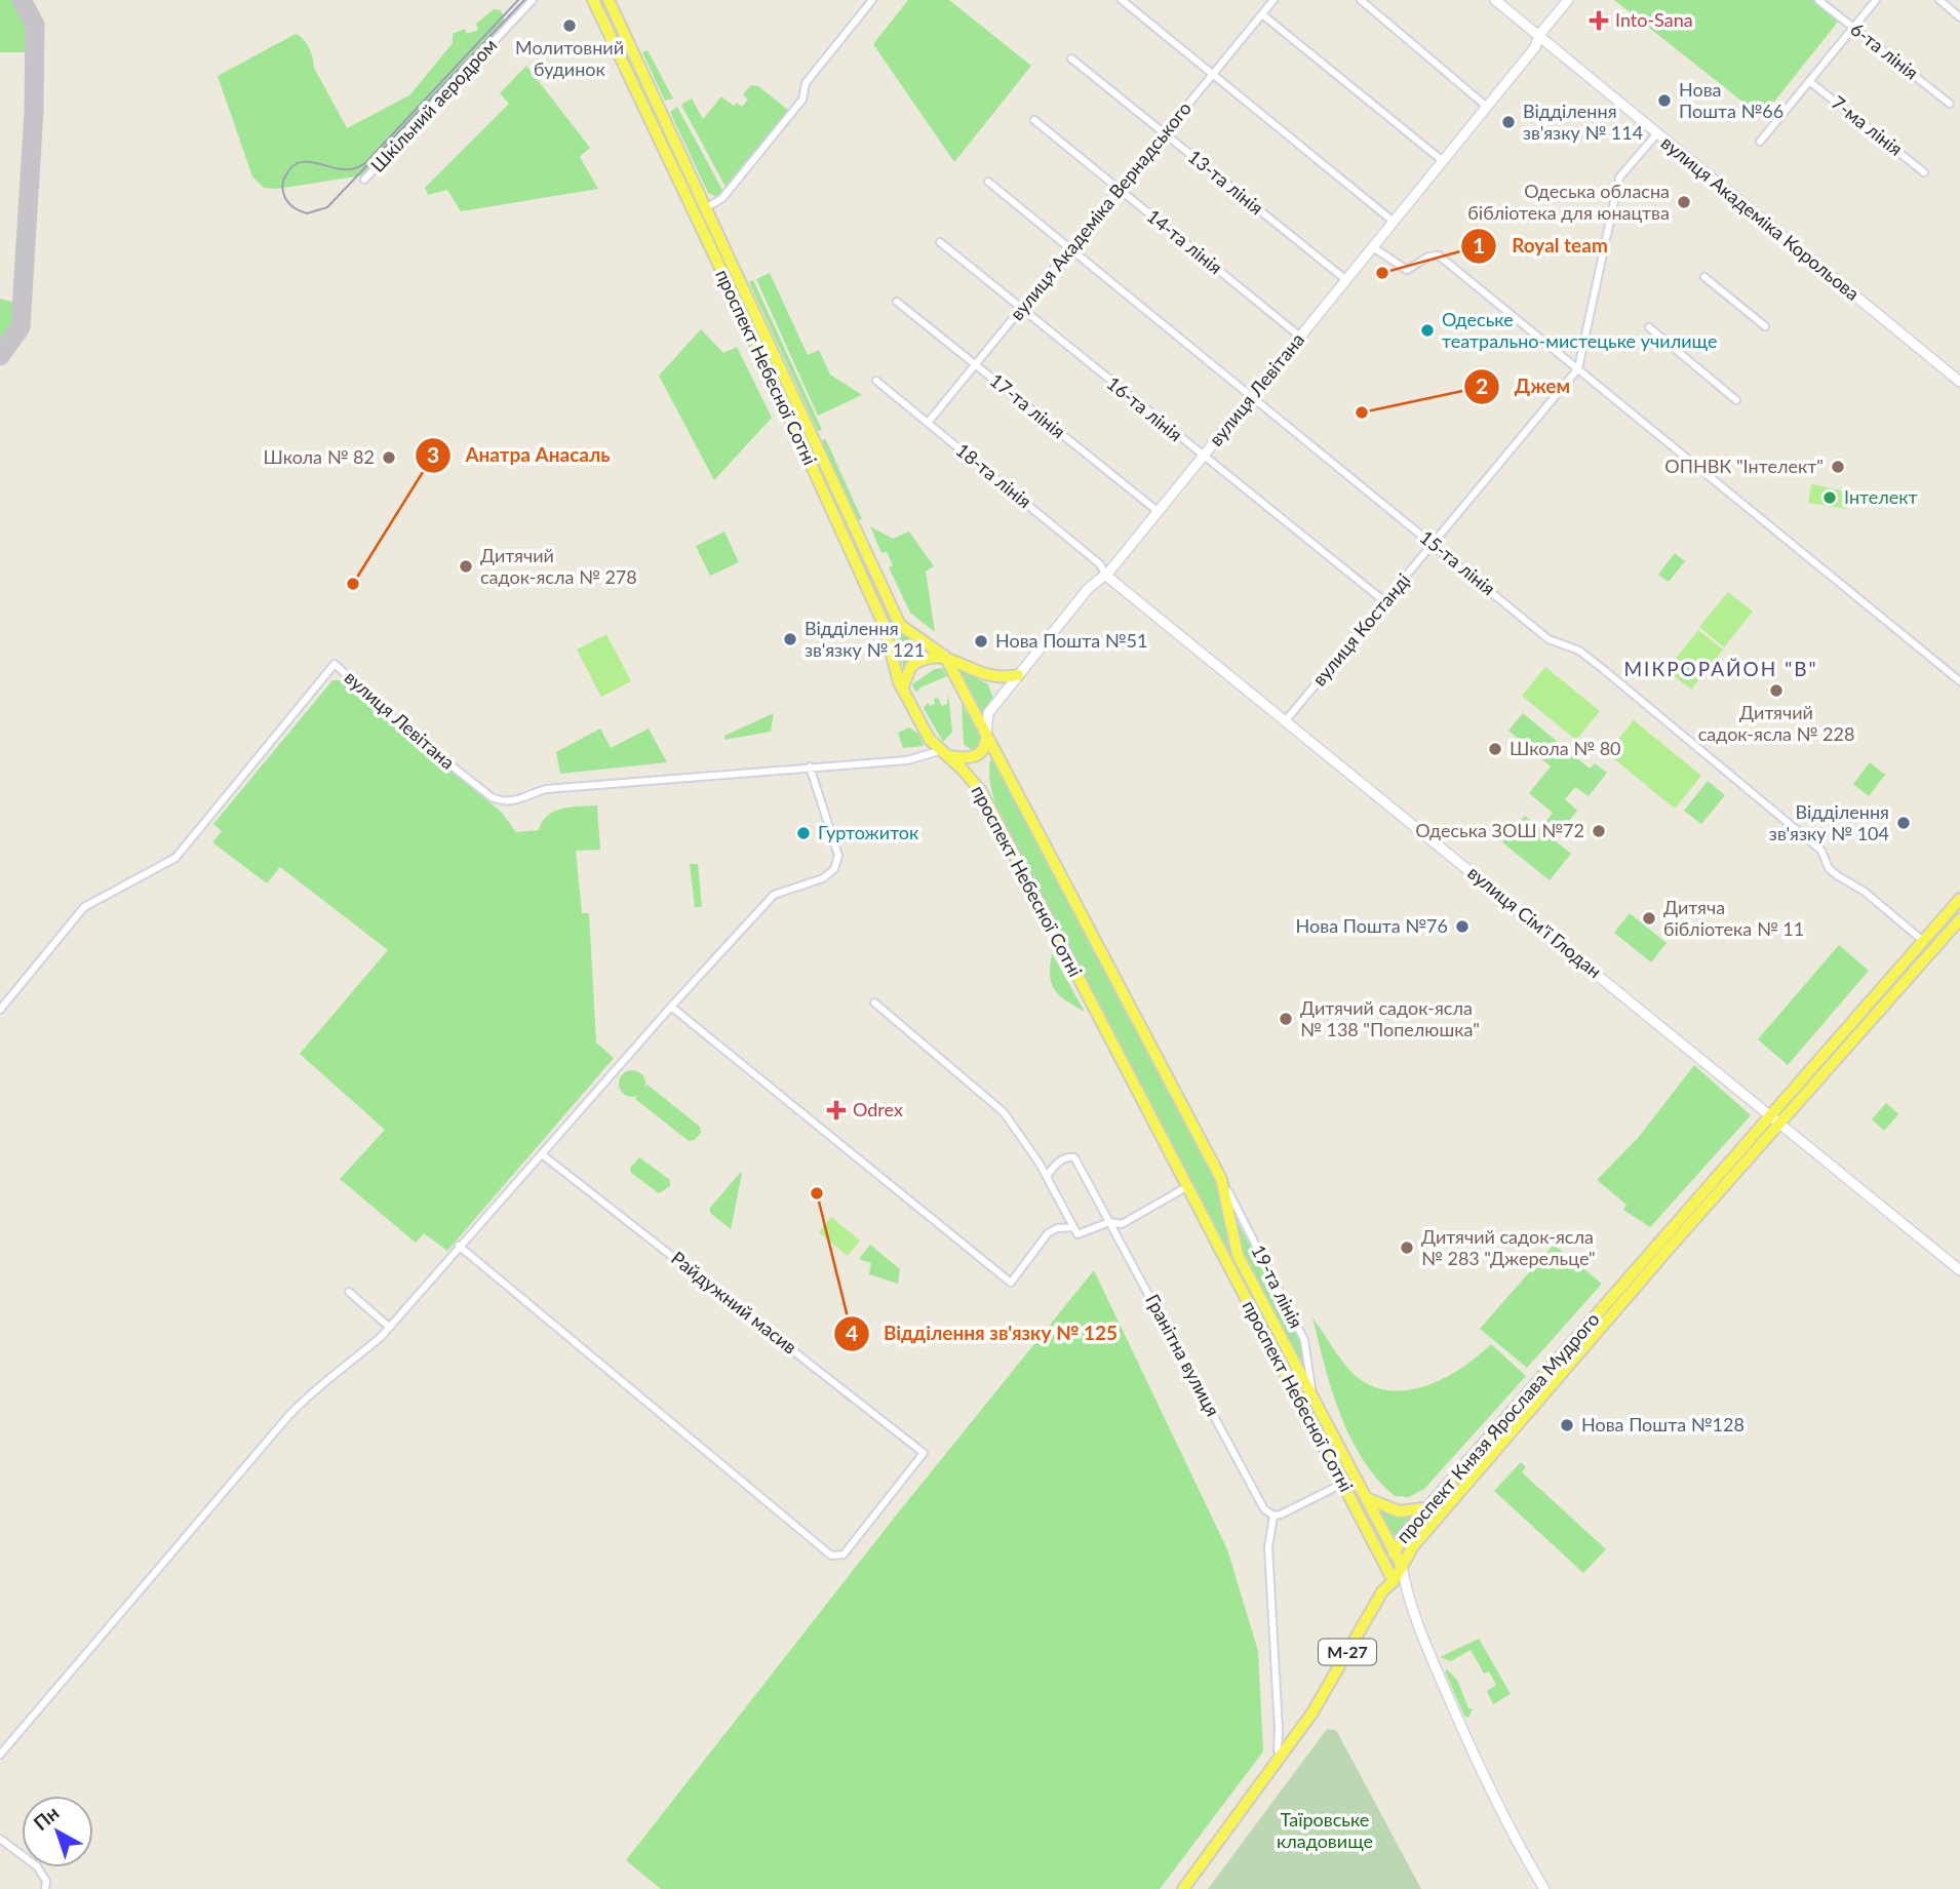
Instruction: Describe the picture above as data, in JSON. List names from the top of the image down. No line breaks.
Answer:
{"streets":{"main road":["вулиця Академіка Корольова","проспект Небесної Сотні","вулиця Левітана","вулиця Сім'ї Глодан","проспект Князя Ярослава Мудрого","М-27"],"street":["6-та лінія","Шкільний аеродром","7-ма лінія","13-та лінія","вулиця Академіка Вернадського","14-та лінія","17-та лінія","16-та лінія","18-та лінія","15-та лінія","вулиця Костанді","19-та лінія","Райдужний масив","Гранітна вулиця"]},"crossings":[["13-та лінія","вулиця Академіка Вернадського"],["13-та лінія","вулиця Левітана"],["вулиця Академіка Вернадського","14-та лінія"],["вулиця Академіка Вернадського","17-та лінія"],["вулиця Академіка Вернадського","16-та лінія"],["вулиця Академіка Вернадського","18-та лінія"],["вулиця Академіка Вернадського","15-та лінія"],["вулиця Академіка Корольова","вулиця Левітана"],["вулиця Академіка Корольова","вулиця Костанді"],["14-та лінія","вулиця Левітана"],["проспект Небесної Сотні","вулиця Левітана"],["проспект Небесної Сотні","19-та лінія"],["проспект Небесної Сотні","проспект Князя Ярослава Мудрого"],["вулиця Левітана","17-та лінія"],["вулиця Левітана","16-та лінія"],["вулиця Левітана","18-та лінія"],["вулиця Левітана","15-та лінія"],["вулиця Левітана","вулиця Сім'ї Глодан"],["16-та лінія","вулиця Костанді"],["18-та лінія","вулиця Сім'ї Глодан"],["15-та лінія","вулиця Костанді"],["15-та лінія","проспект Князя Ярослава Мудрого"],["вулиця Костанді","вулиця Сім'ї Глодан"],["вулиця Сім'ї Глодан","проспект Князя Ярослава Мудрого"],["проспект Князя Ярослава Мудрого","М-27"]],"districts":["МІКРОРАЙОН \"В\""],"parks":["Таїровське кладовище"],"places":{"health":["Into-Sana","Odrex"],"other":["Молитовний будинок","Нова Пошта №66","Відділення зв'язку № 114","Одеська обласна бібліотека для юнацтва","Royal team","Одеське театрально-мистецьке училище","Джем","Школа № 82","ОПНВК \"Інтелект\"","Інтелект","Дитячий садок-ясла № 278","Анатра Анасаль","Відділення зв'язку № 121","Нова Пошта №51","Дитячий садок-ясла № 228","Школа № 80","Відділення зв'язку № 104","Одеська ЗОШ №72","Гуртожиток","Дитяча бібліотека № 11","Нова Пошта №76","Дитячий садок-ясла № 138 \"Попелюшка\"","Відділення зв'язку № 125","Дитячий садок-ясла № 283 \"Джерельце\"","Нова Пошта №128"]},"north":"top left"}
